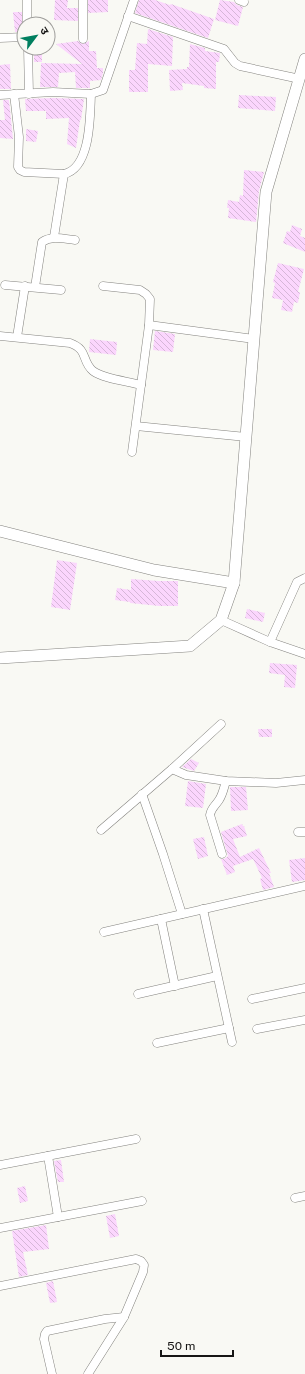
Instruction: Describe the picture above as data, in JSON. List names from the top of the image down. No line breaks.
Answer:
{"scale_bar":"50 m","north":"top right"}
